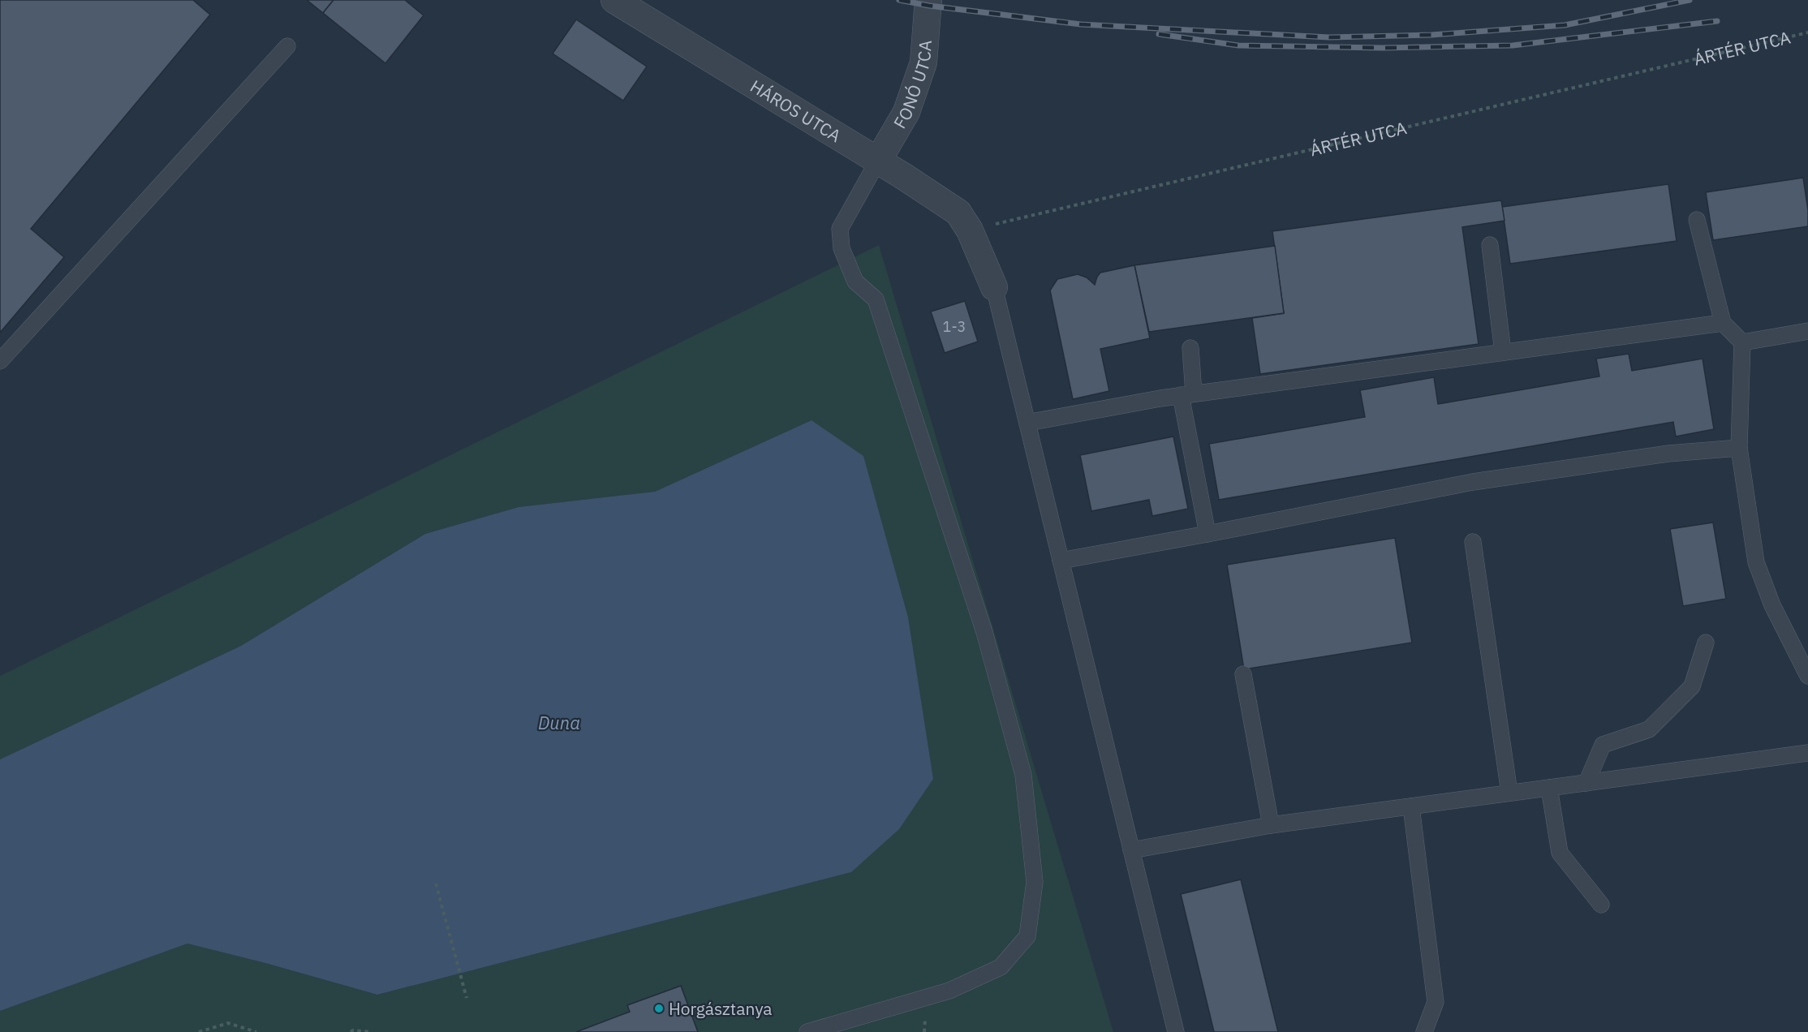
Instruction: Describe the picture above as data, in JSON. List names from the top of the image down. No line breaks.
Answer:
{"streets":{"street":["FONÓ UTCA","HÁROS UTCA"],"path":["ÁRTÉR UTCA"]},"crossings":[["ÁRTÉR UTCA","HÁROS UTCA"],["FONÓ UTCA","HÁROS UTCA"]],"water":["Duna"],"places":["Horgásztanya"],"house_numbers":["1-3"]}
